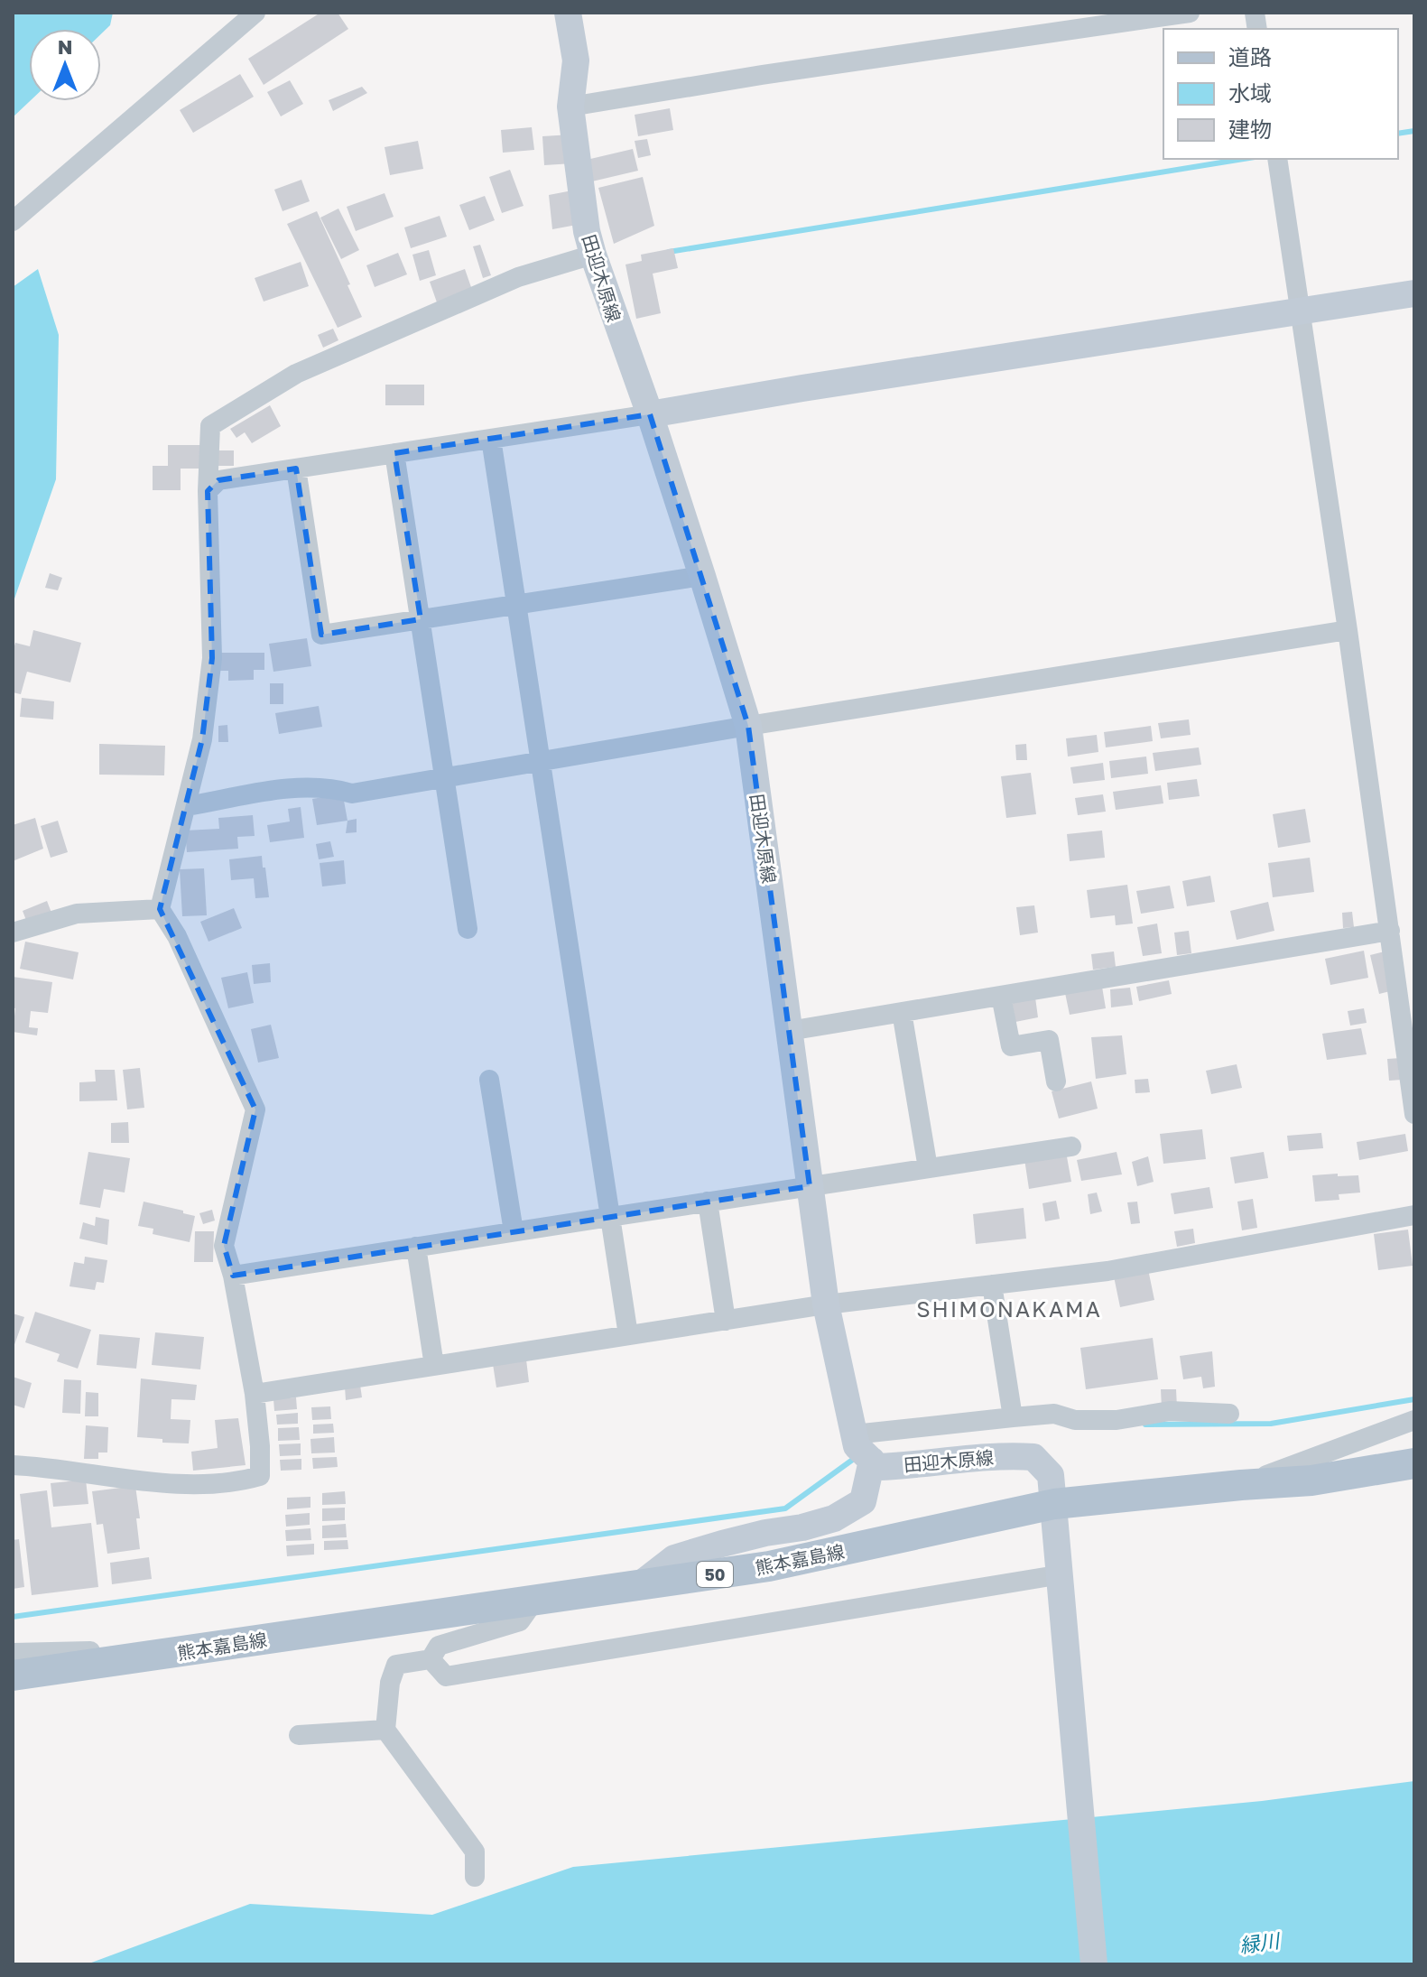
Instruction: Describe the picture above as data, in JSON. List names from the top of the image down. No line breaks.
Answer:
{"streets":{"main road":["田迎木原線","熊本嘉島線","50"]},"crossings":[["田迎木原線","熊本嘉島線"]],"districts":["SHIMONAKAMA"],"water":["緑川"],"legend":["道路","水域","建物"],"north":"top"}
